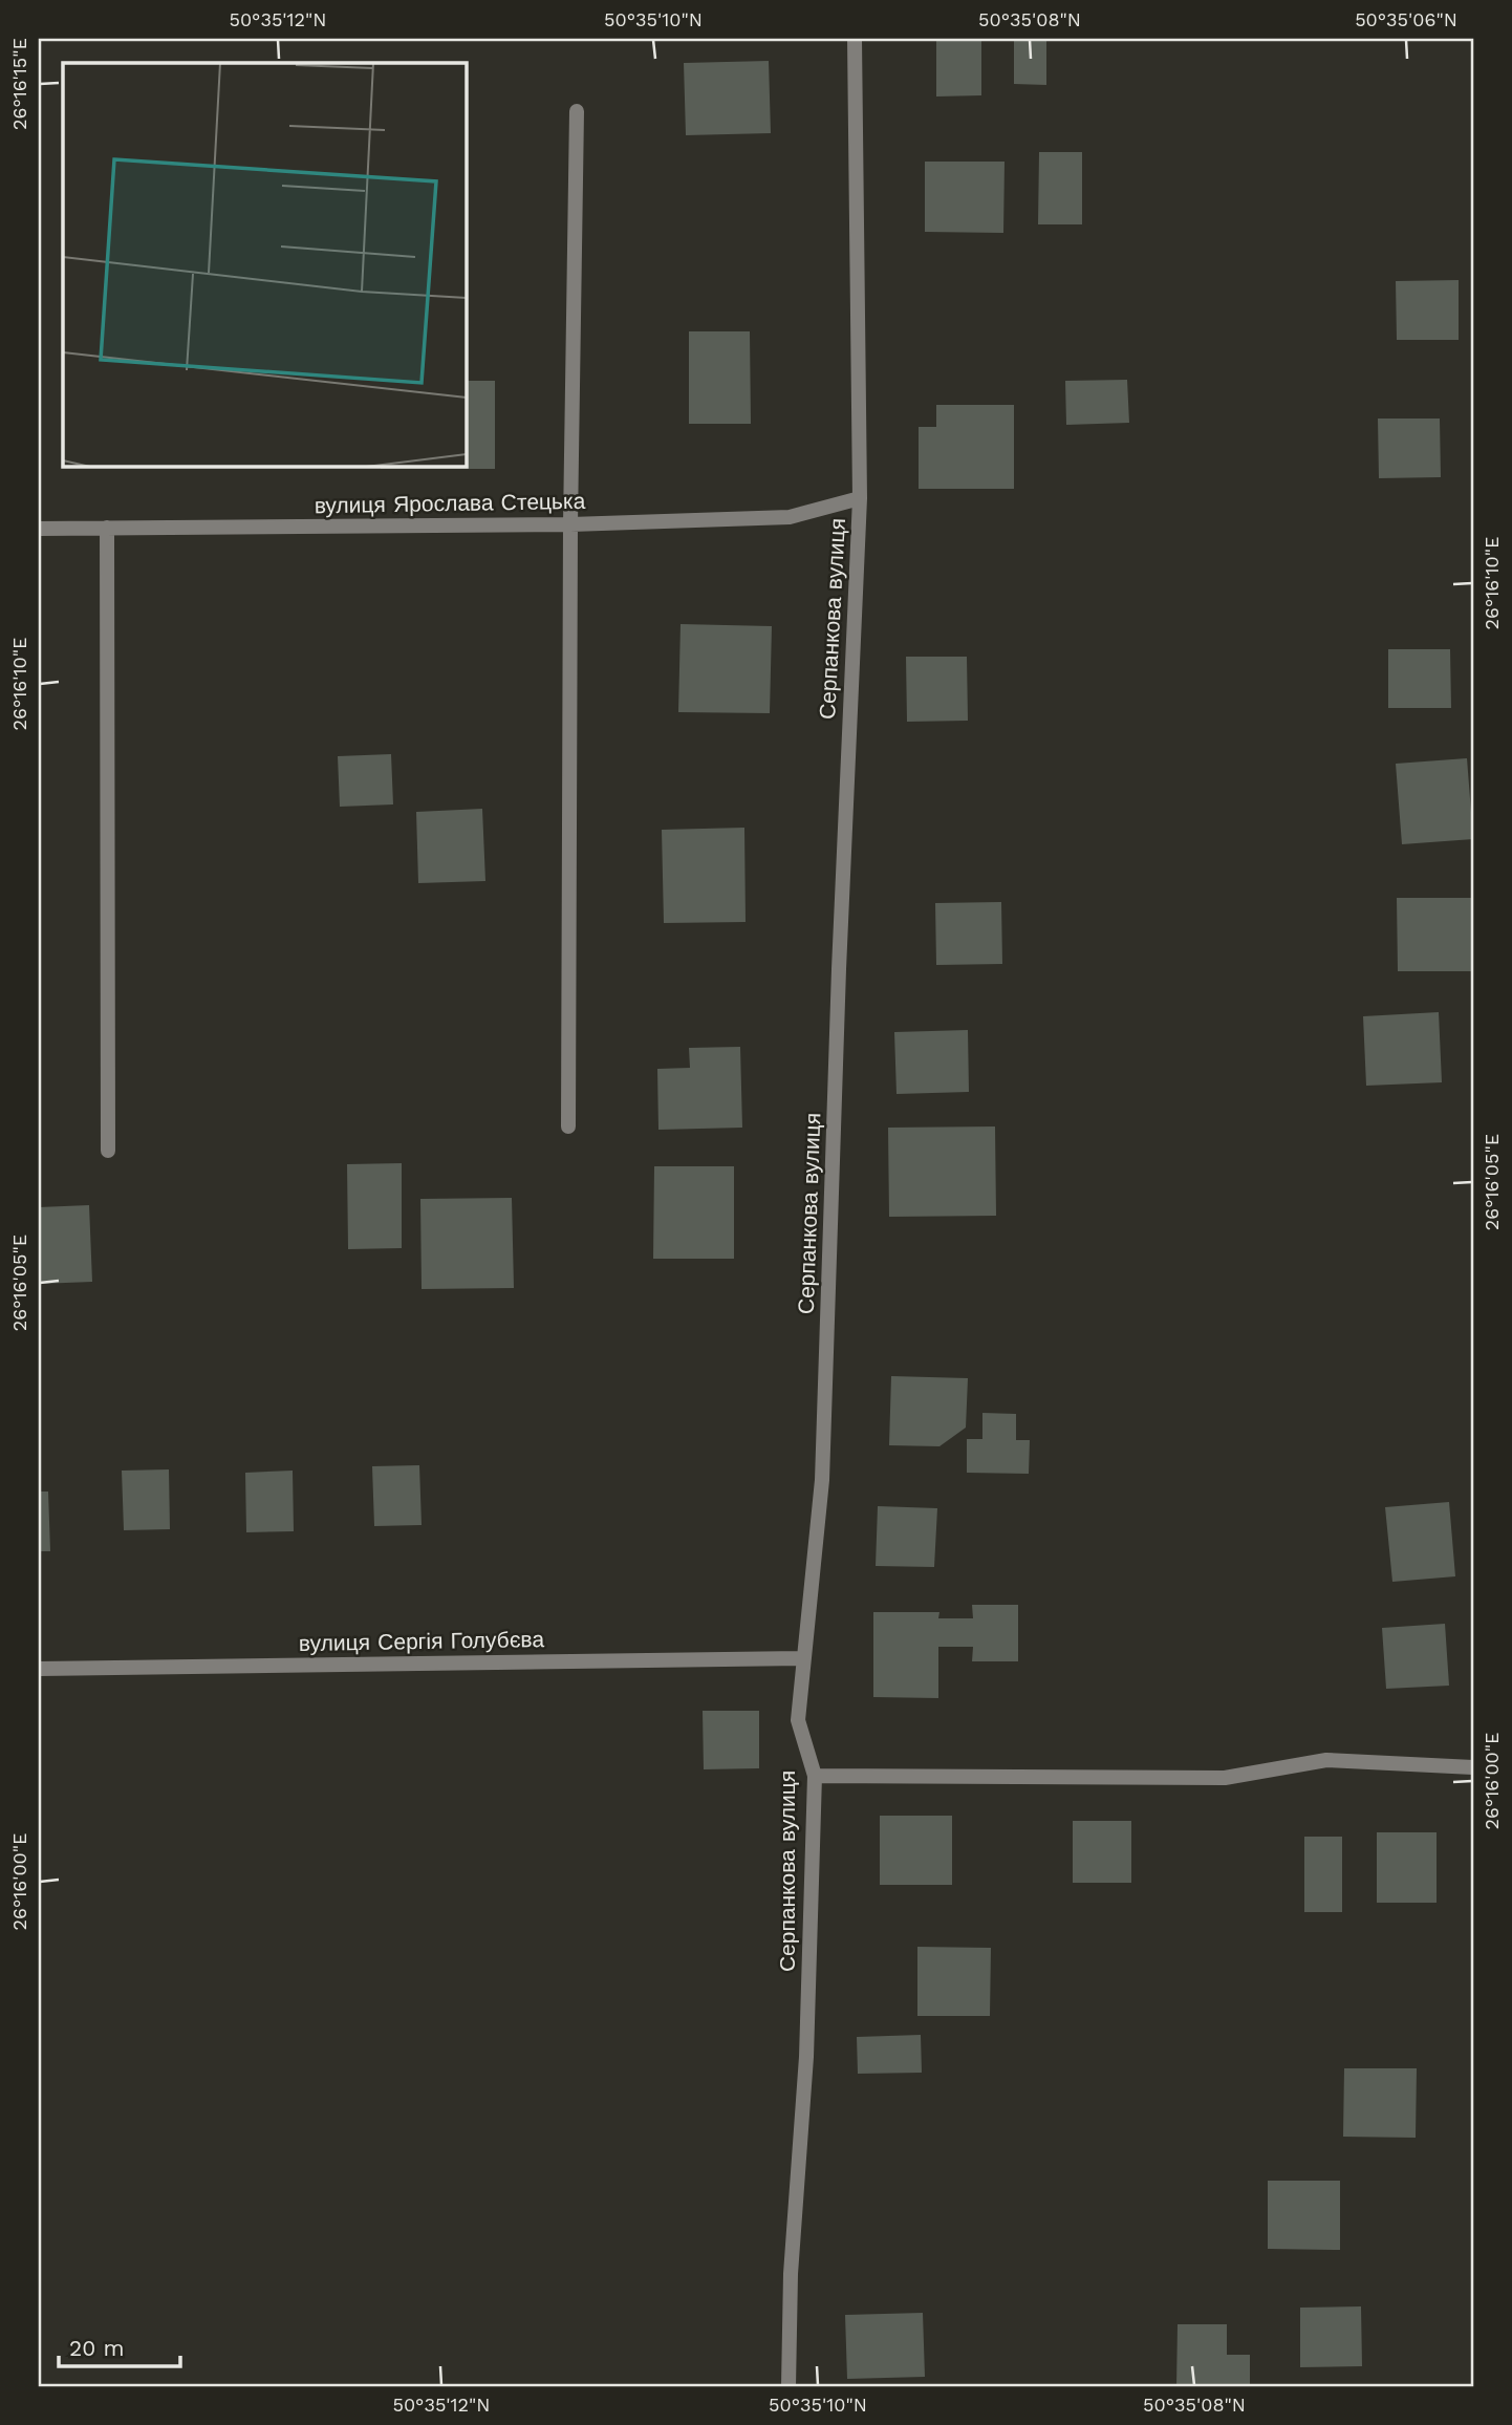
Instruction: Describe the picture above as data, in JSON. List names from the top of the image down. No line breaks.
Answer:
{"streets":{"street":["вулиця Ярослава Стецька","Серпанкова вулиця","вулиця Сергія Голубєва"]},"crossings":[["вулиця Ярослава Стецька","Серпанкова вулиця"],["Серпанкова вулиця","вулиця Сергія Голубєва"]],"scale_bar":"20 m","coordinates":["50°35'12\"N","50°35'10\"N","50°35'08\"N","50°35'06\"N","26°16'15\"E","26°16'10\"E","26°16'05\"E","26°16'00\"E"]}
